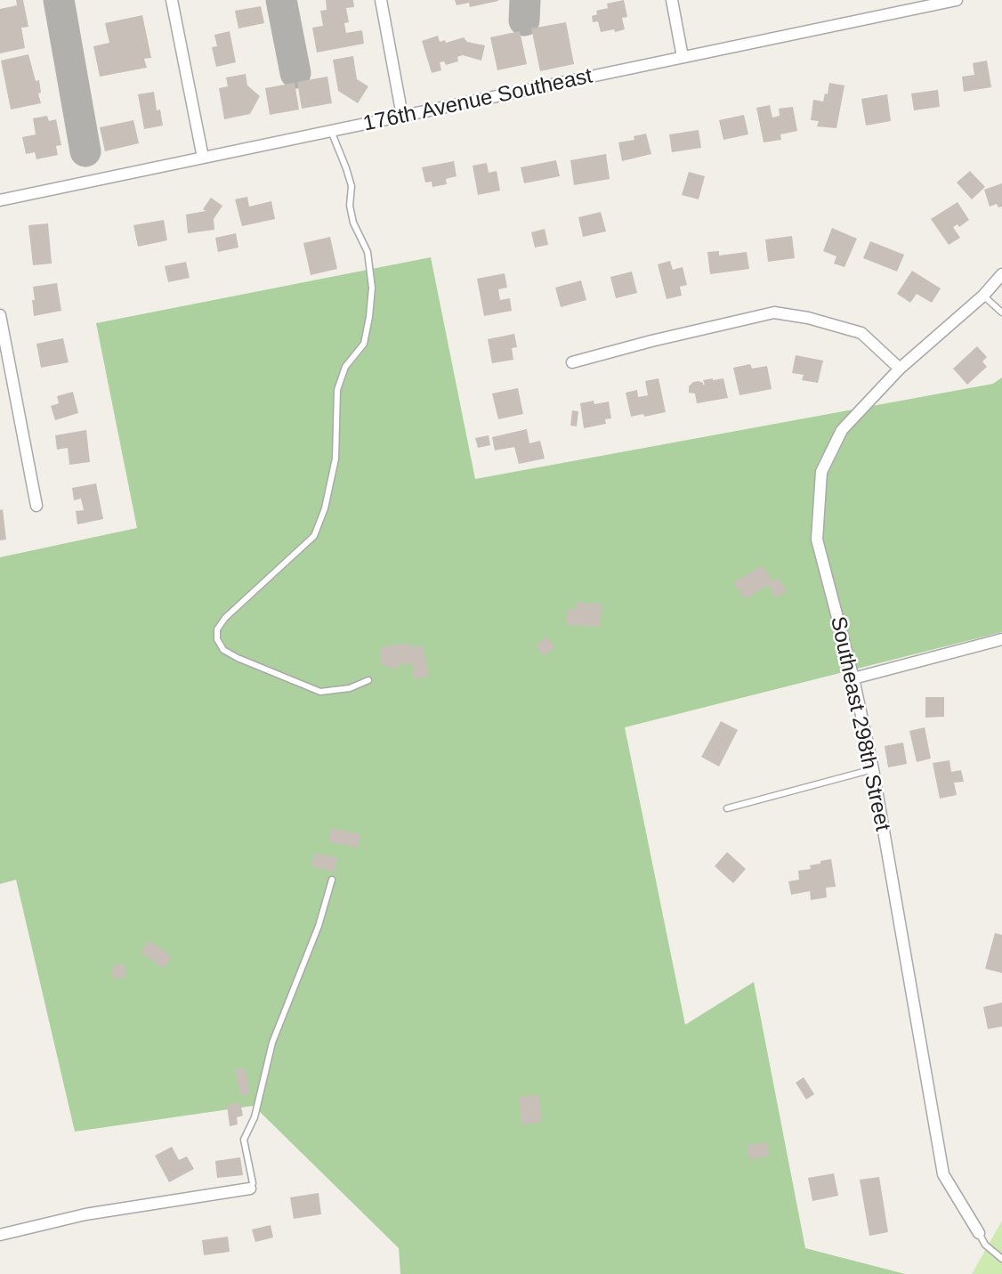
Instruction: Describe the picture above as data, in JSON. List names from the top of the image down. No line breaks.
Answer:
{"streets":{"street":["176th Avenue Southeast","Southeast 298th Street"]}}
